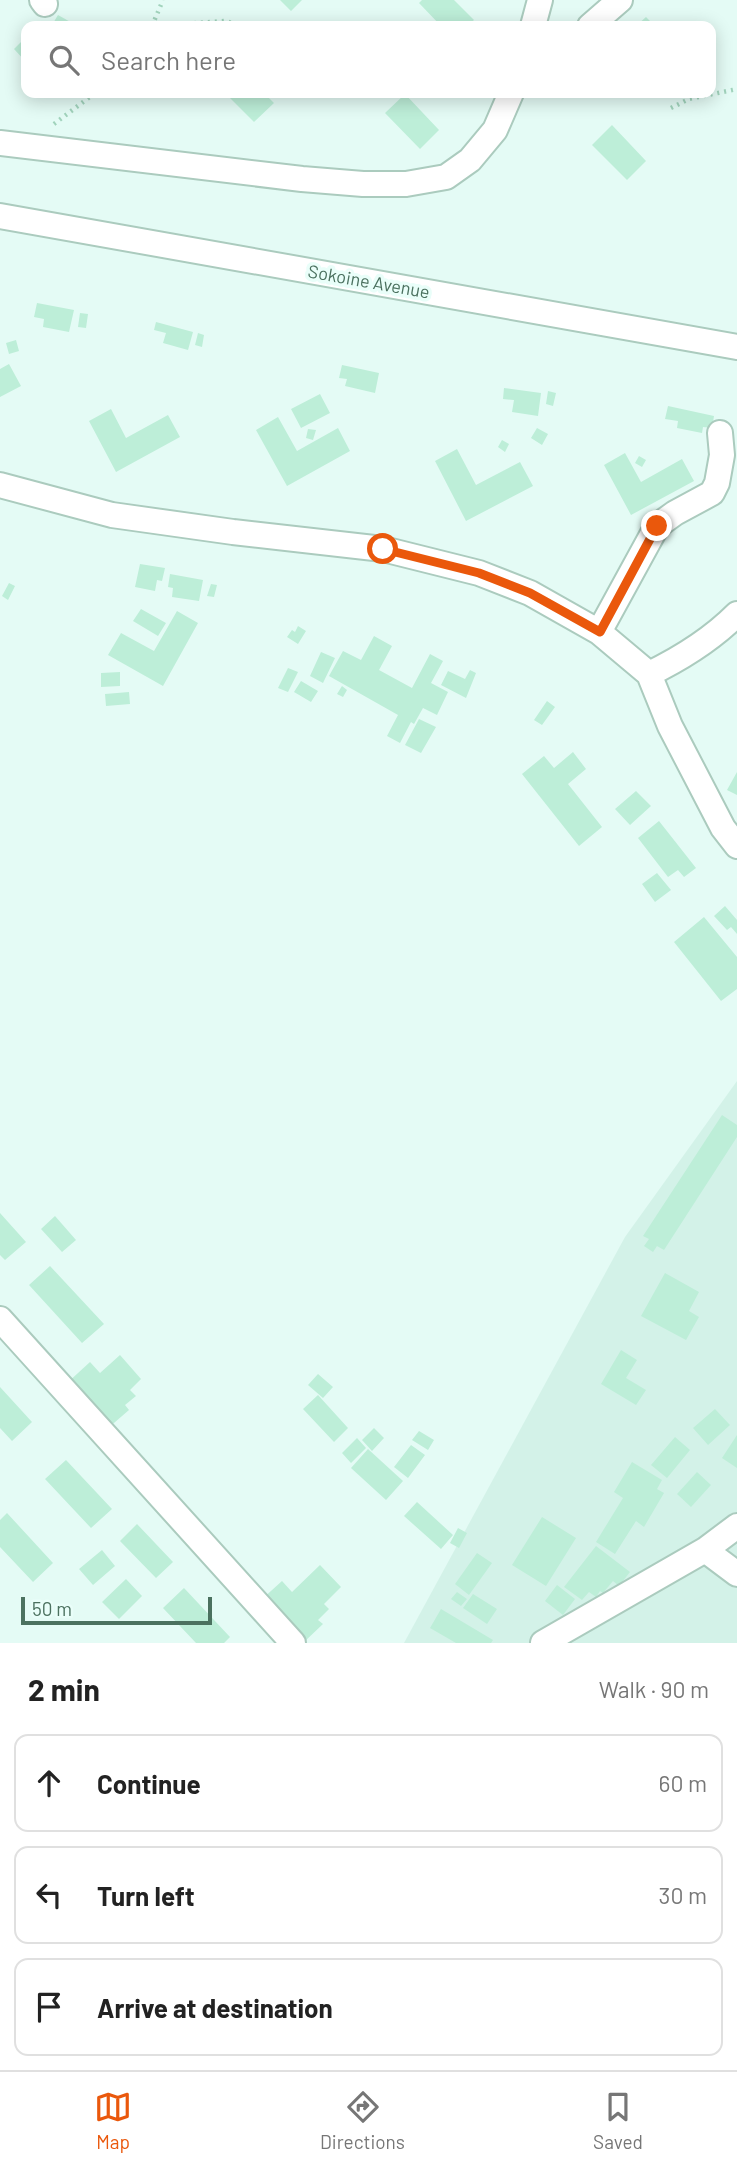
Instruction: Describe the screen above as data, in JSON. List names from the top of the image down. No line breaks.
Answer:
{"streets":{"street":["Sokoine Avenue"]},"scale_bar":"50 m","page":{"search":"Search here","scale":"50 m","heading":["2 min","Walk · 90 m"],"list":[["Continue","60 m"],["Turn left","30 m"],"Arrive at destination"],"nav":["Map","Directions","Saved"]}}
